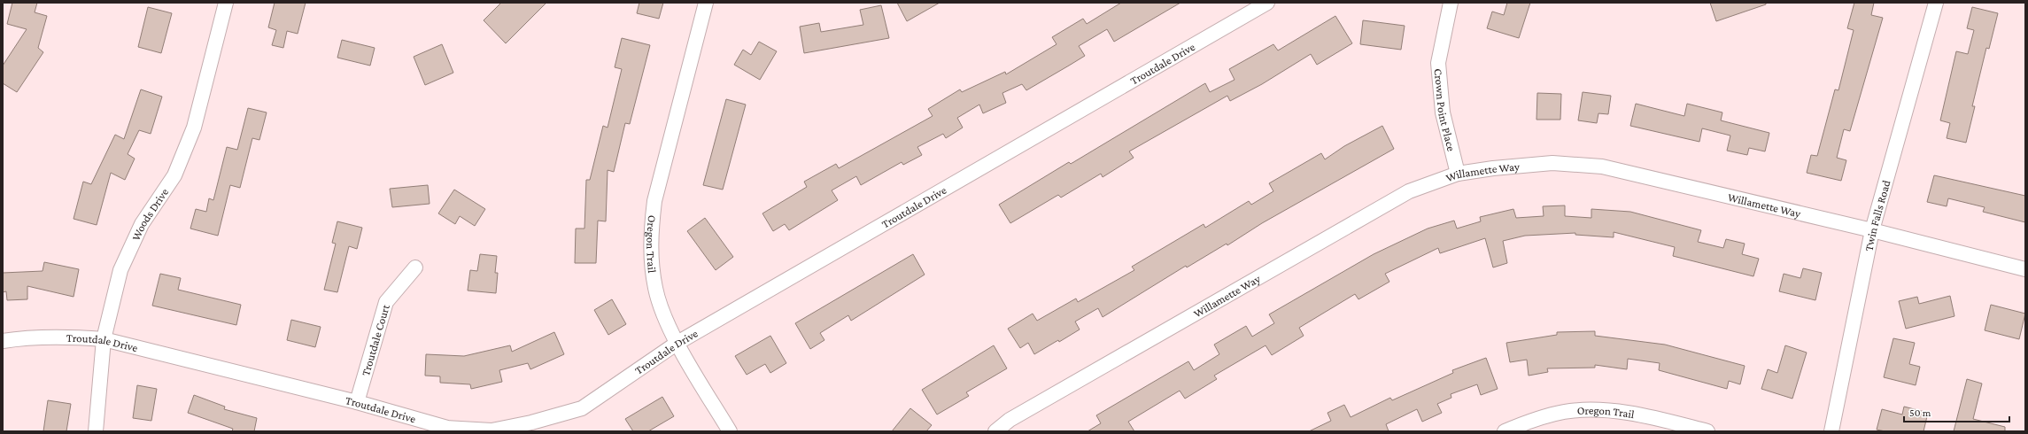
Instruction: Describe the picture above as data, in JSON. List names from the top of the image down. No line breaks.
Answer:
{"streets":{"street":["Troutdale Drive","Crown Point Place","Willamette Way","Woods Drive","Twin Falls Road","Oregon Trail","Troutdale Court"]},"crossings":[["Troutdale Drive","Woods Drive"],["Troutdale Drive","Oregon Trail"],["Troutdale Drive","Troutdale Court"],["Crown Point Place","Willamette Way"],["Willamette Way","Twin Falls Road"]],"scale_bar":"50 m"}
